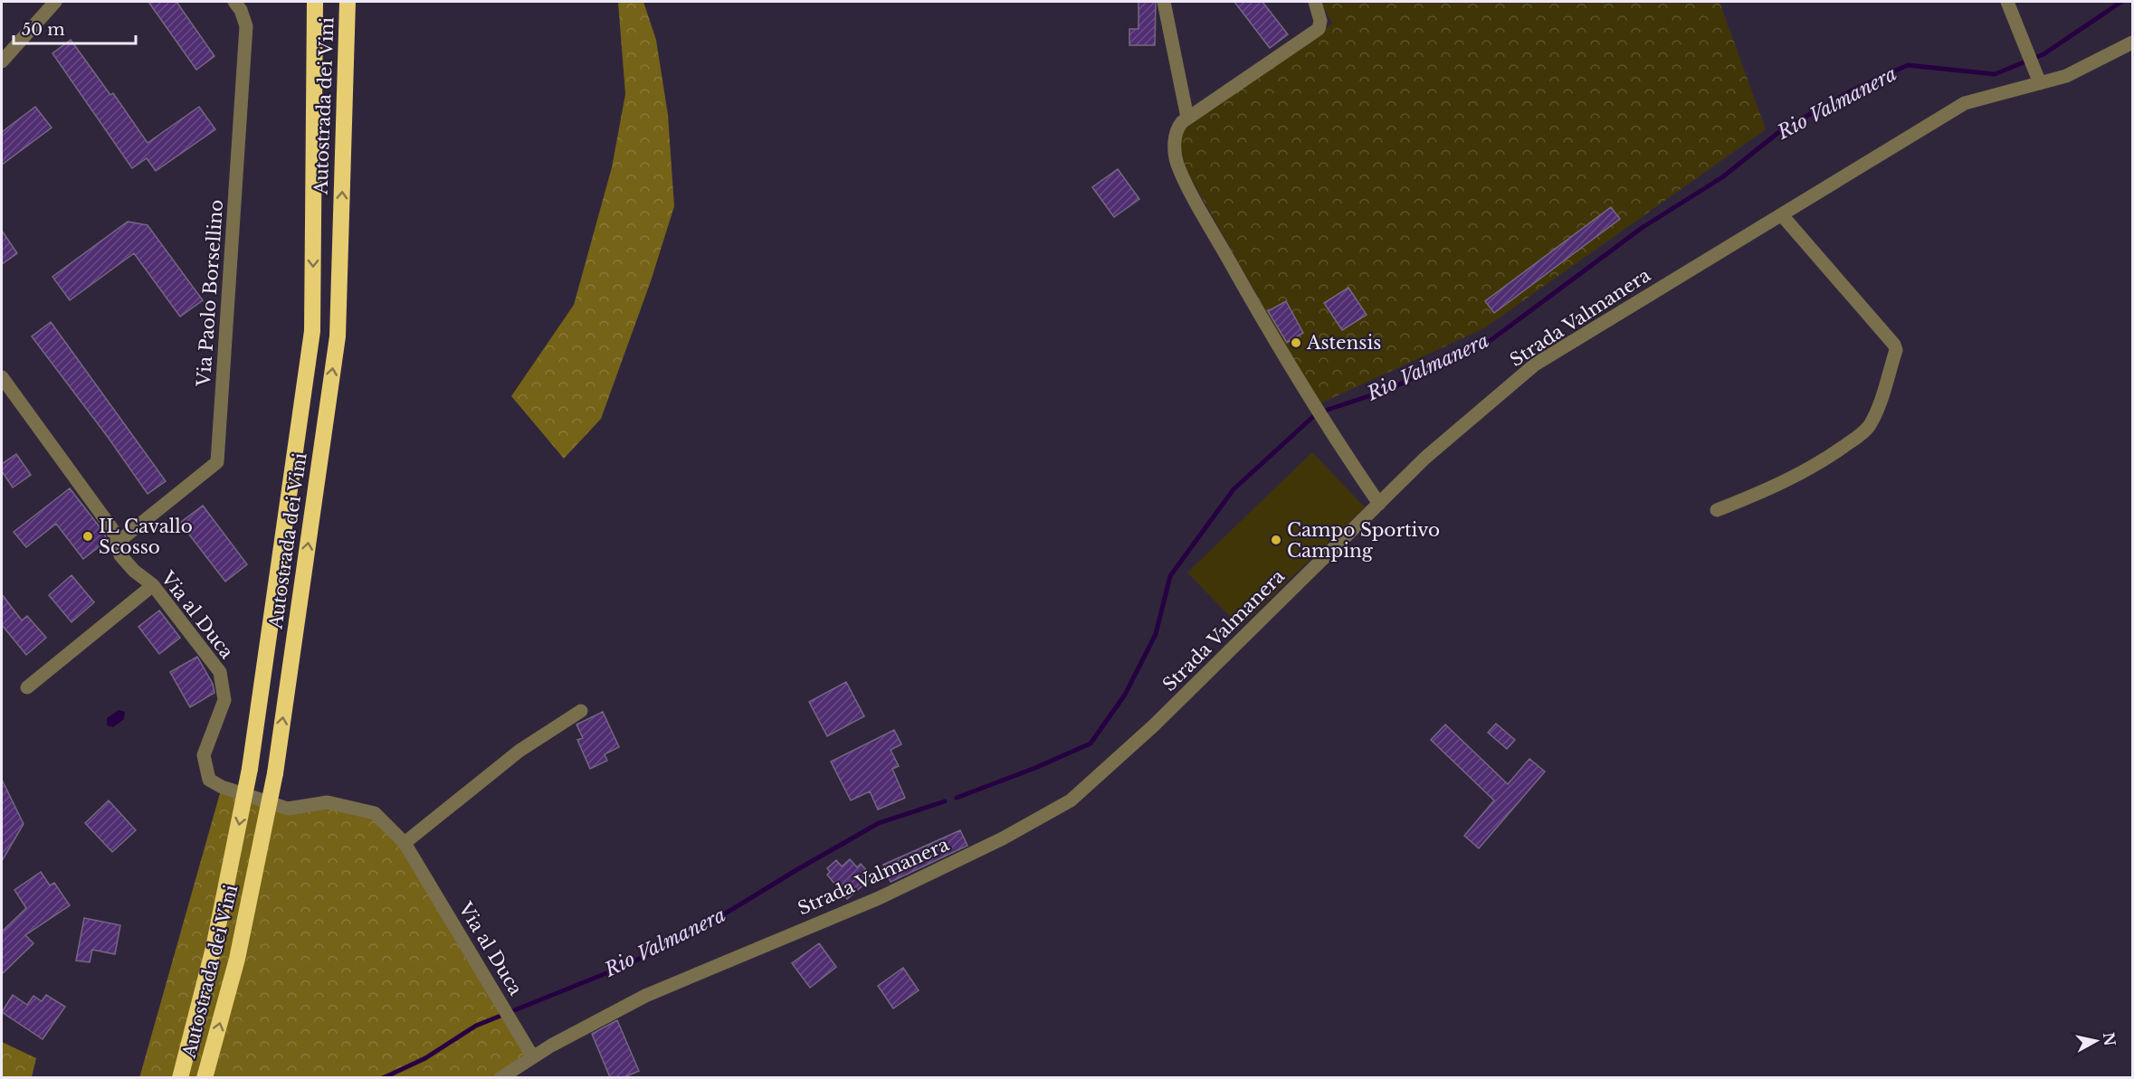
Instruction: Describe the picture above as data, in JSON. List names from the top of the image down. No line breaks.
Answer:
{"streets":{"highway":["Autostrada dei Vini"],"street":["Via Paolo Borsellino","Strada Valmanera","Via al Duca"]},"crossings":[["Via Paolo Borsellino","Via al Duca"],["Strada Valmanera","Via al Duca"]],"water":["Rio Valmanera"],"places":["Astensis","IL Cavallo Scosso","Campo Sportivo Camping"],"scale_bar":"50 m","north":"right"}
